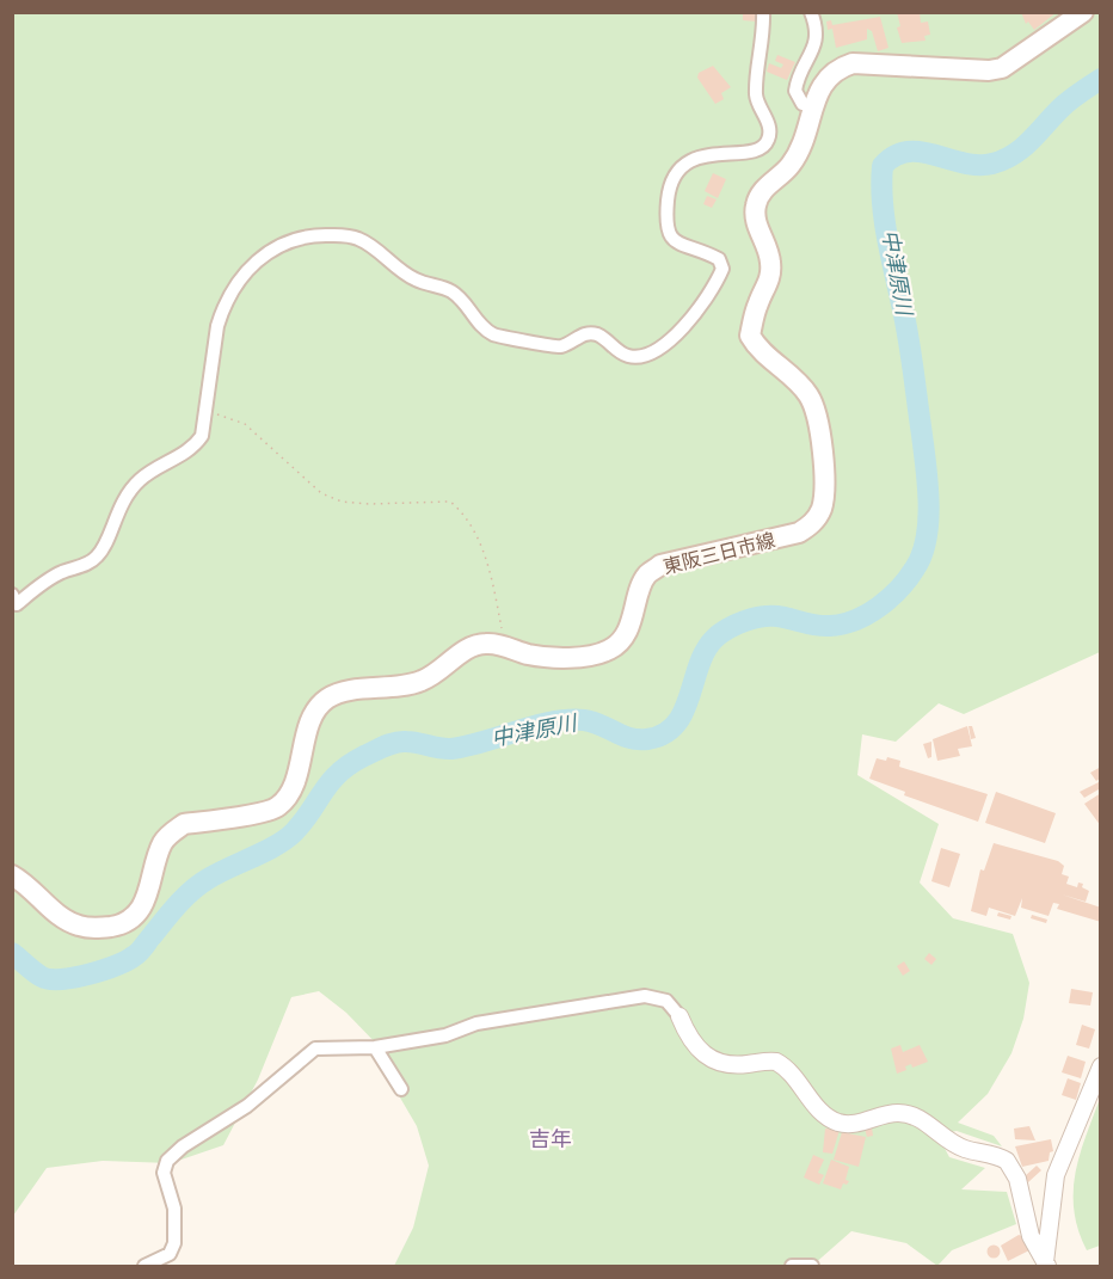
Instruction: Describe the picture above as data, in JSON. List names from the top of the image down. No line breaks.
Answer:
{"streets":{"main road":["東阪三日市線"]},"districts":["吉年"],"water":["中津原川"]}
